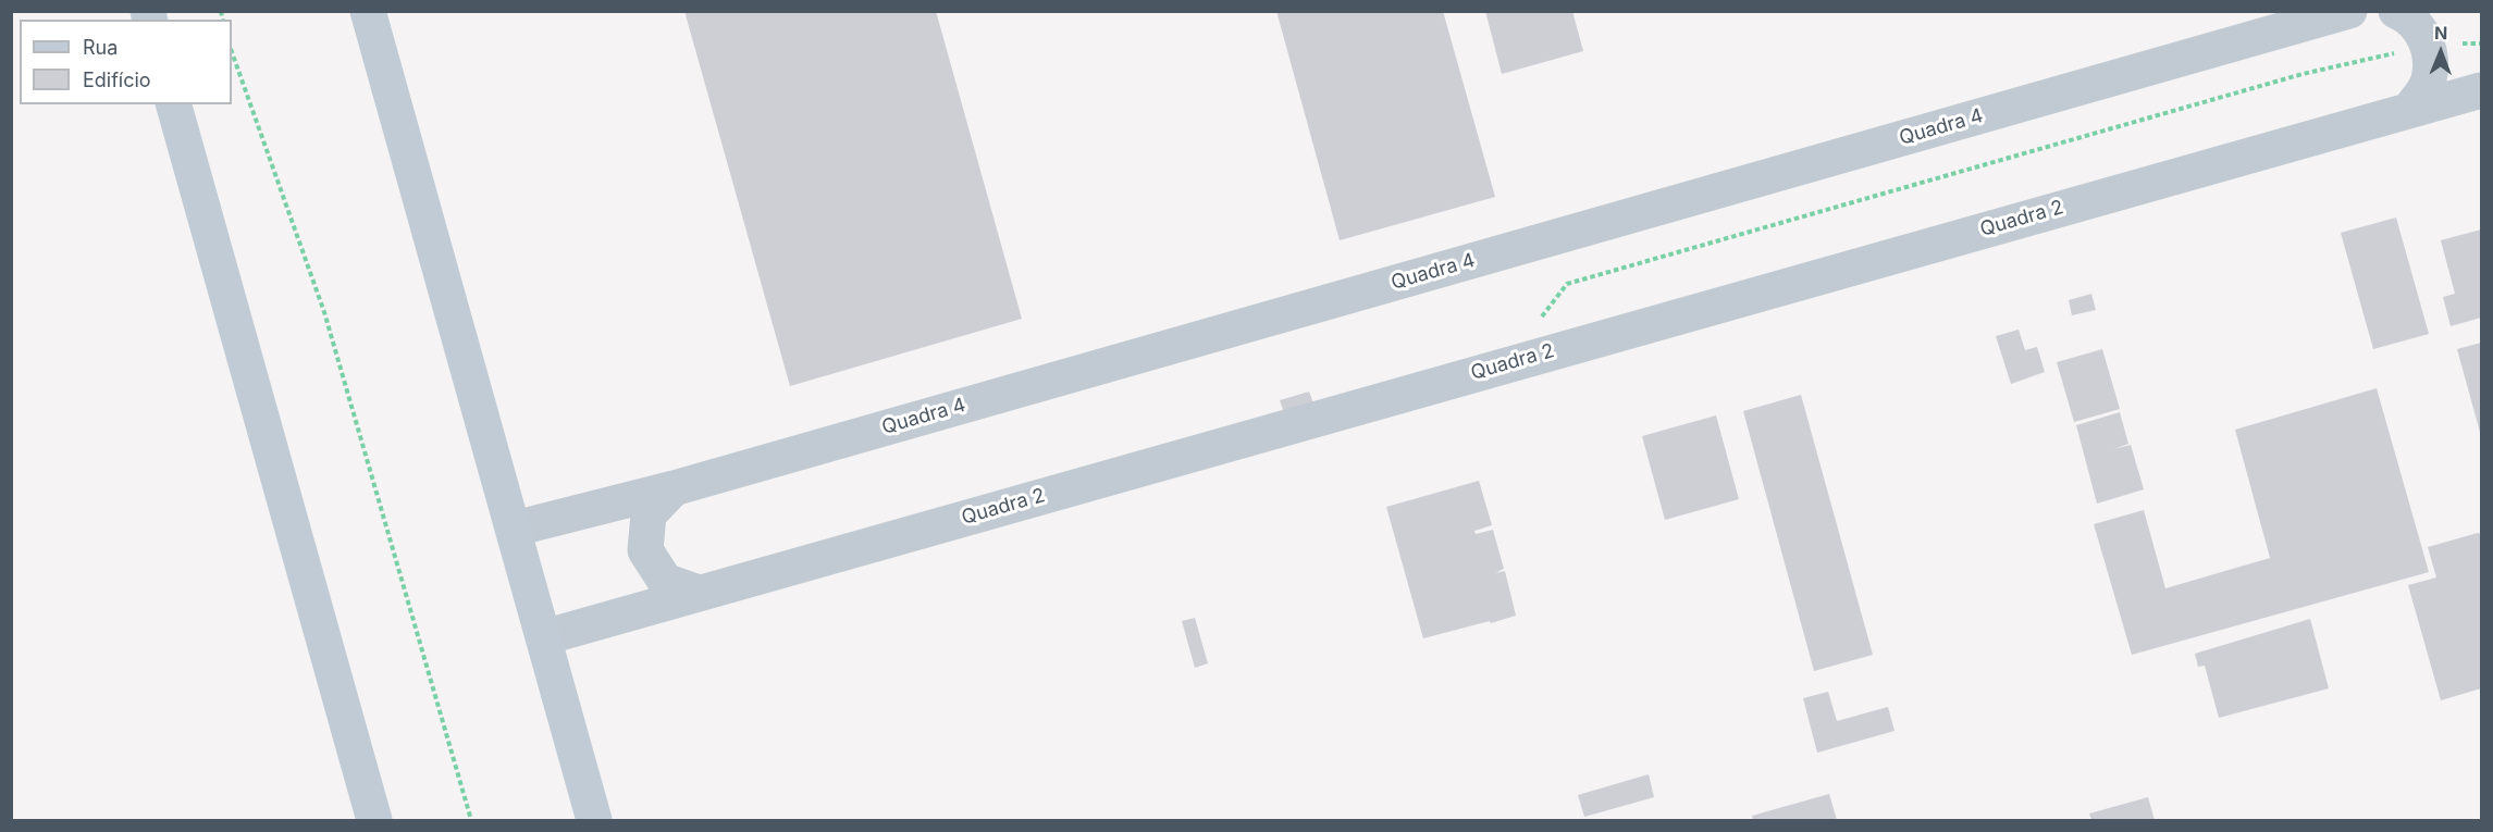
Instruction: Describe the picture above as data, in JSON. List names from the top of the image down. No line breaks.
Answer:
{"streets":{"street":["Quadra 4","Quadra 2"]},"legend":["Rua","Edifício"],"north":"top"}
